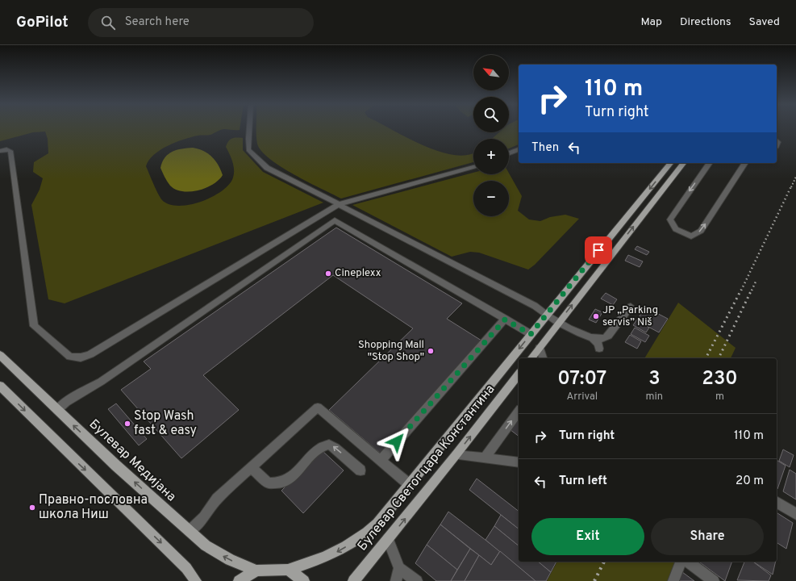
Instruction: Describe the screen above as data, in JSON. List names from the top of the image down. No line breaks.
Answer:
{"streets":{"main road":["Булевар Медијана","Булевар Светог цара Константина"]},"crossings":[["Булевар Медијана","Булевар Светог цара Константина"]],"places":["Cineplexx","JP „Parking servis” Niš","Shopping Mall \"Stop Shop\"","Stop Wash fast & easy","Правно-пословна школа Ниш"],"north":"top left","page":{"header":"GoPilot","search":"Search here","nav":["Map","Directions","Saved"],"map_buttons":["+","−"],"turn":["110 m","Turn right"],"then":"Then","eta":["07:07","Arrival","3","min","230","m"],"list":[{"name":"Turn right","value":"110 m"},{"name":"Turn left","value":"20 m"}],"buttons":["Exit","Share"]}}
